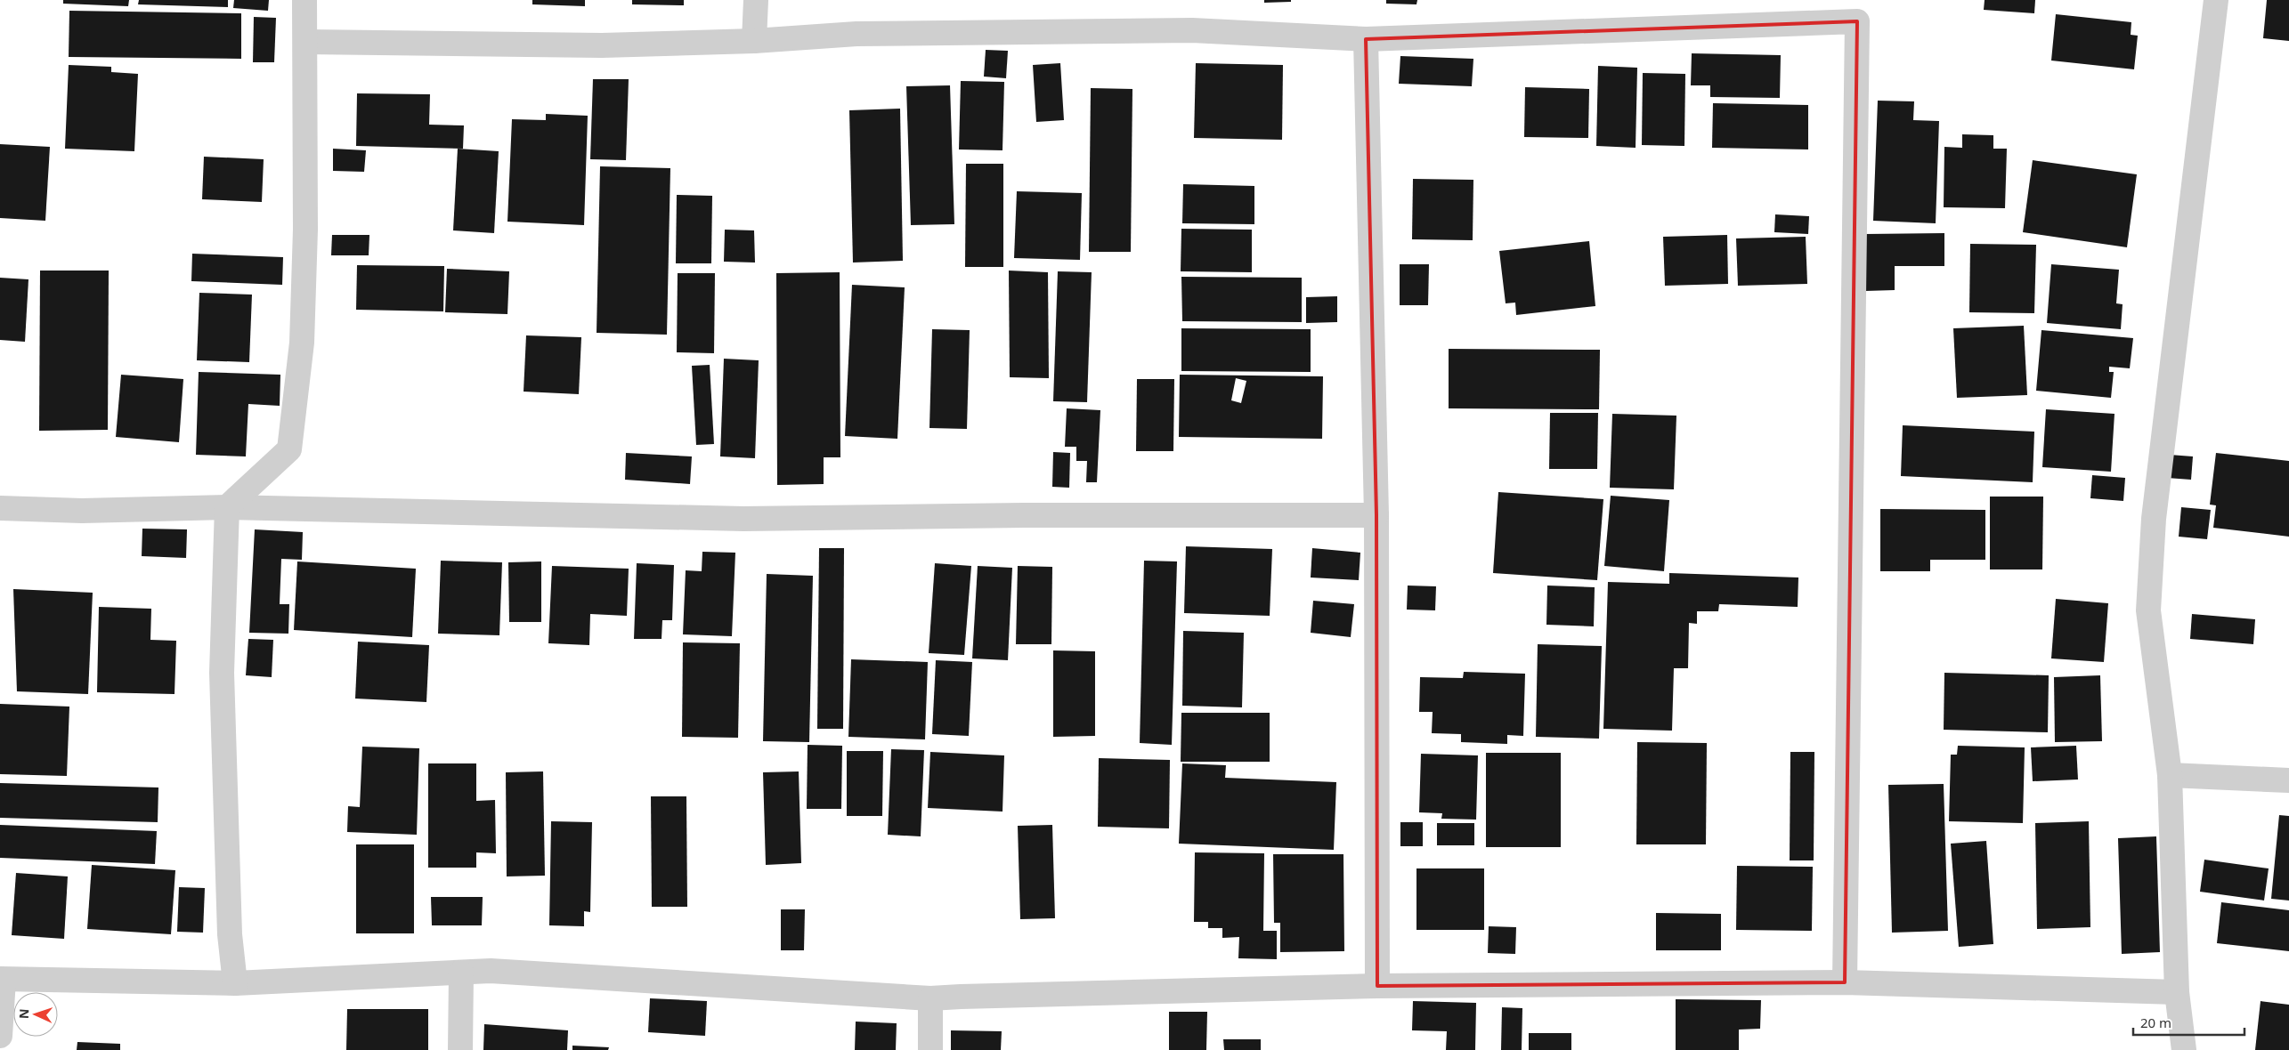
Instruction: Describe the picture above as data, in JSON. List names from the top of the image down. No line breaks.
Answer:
{"scale_bar":"20 m","north":"left"}
